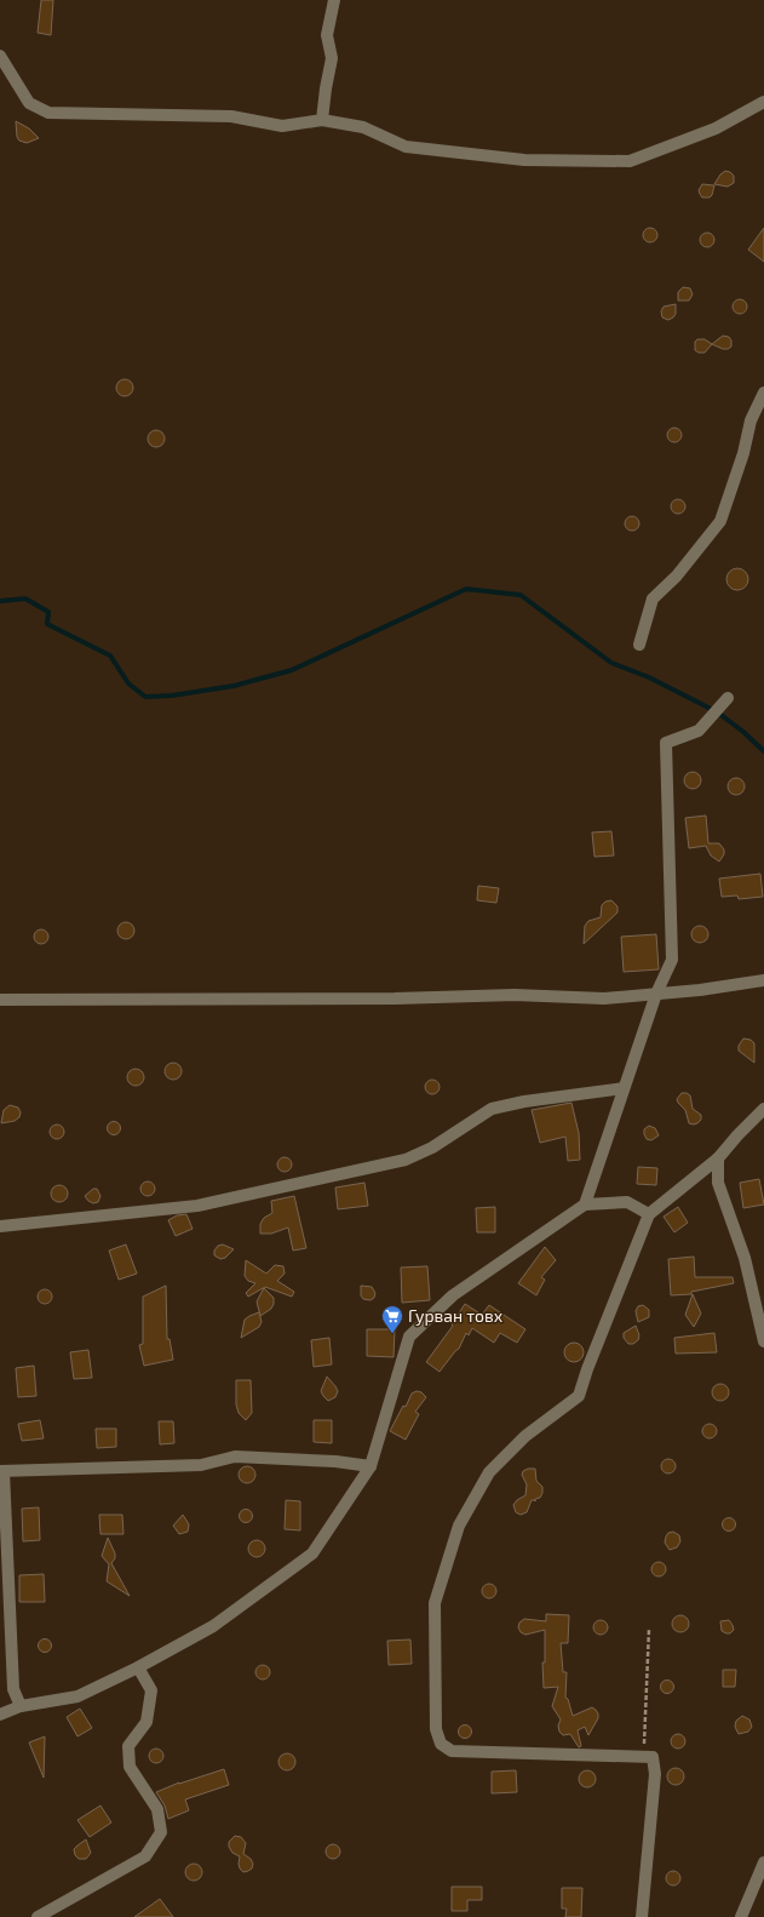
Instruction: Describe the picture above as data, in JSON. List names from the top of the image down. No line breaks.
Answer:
{"places":{"supermarket":["Гурван товх"]}}
